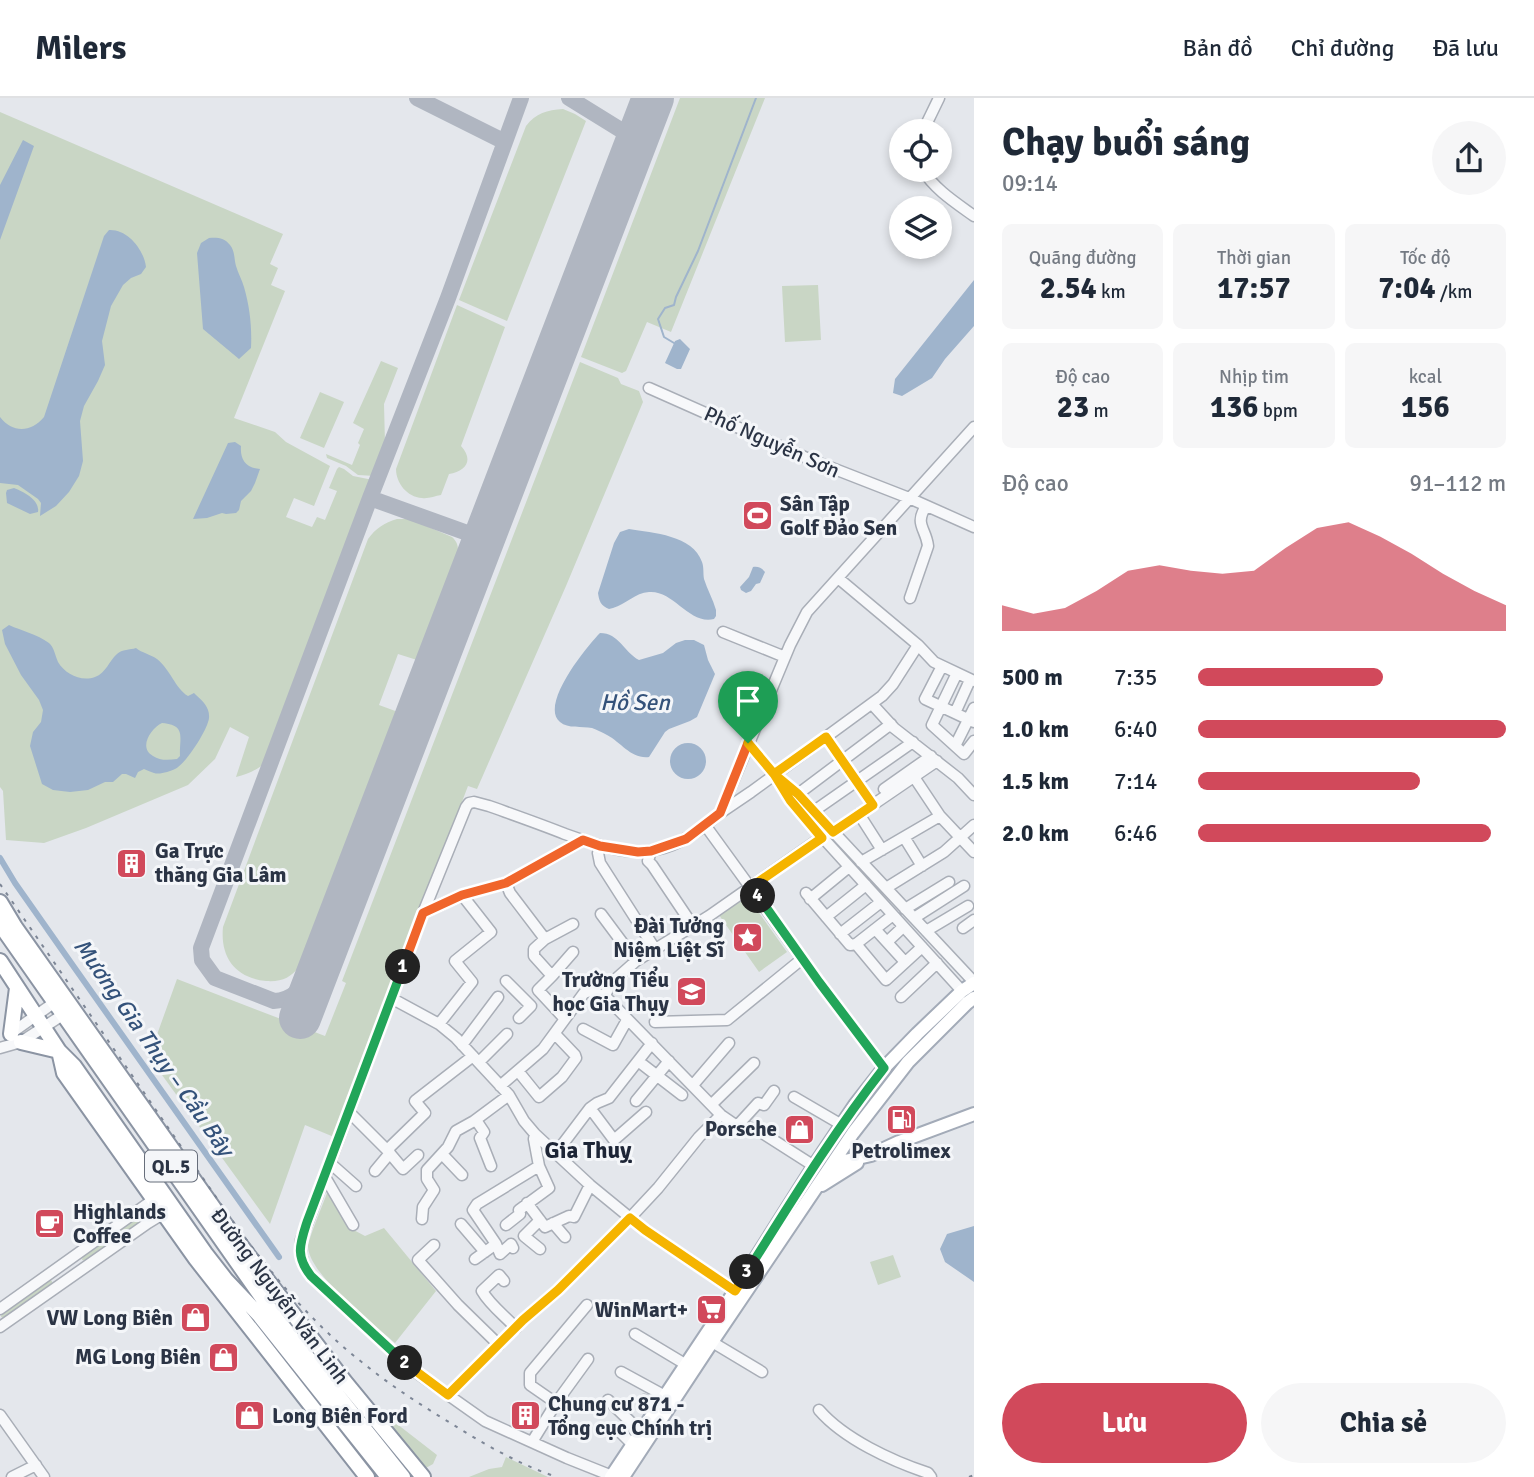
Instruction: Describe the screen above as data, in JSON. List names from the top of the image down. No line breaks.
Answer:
{"streets":{"highway":["QL.5","Đường Nguyễn Văn Linh"],"street":["Phố Nguyễn Sơn"]},"districts":["Gia Thuỵ"],"water":["Hồ Sen","Mương Gia Thụy – Cầu Bây"],"places":{"sports":["Sân Tập Golf Đảo Sen"],"building":["Ga Trực thăng Gia Lâm","Chung cư 871 - Tổng cục Chính trị"],"place":["Đài Tưởng Niệm Liệt Sĩ"],"school or university":["Trường Tiểu học Gia Thụy"],"fuel station":["Petrolimex"],"shop":["Porsche","VW Long Biên","MG Long Biên","Long Biên Ford"],"cafe":["Highlands Coffee"],"supermarket":["WinMart+"]},"page":{"header":"Milers","nav":["Bản đồ","Chỉ đường","Đã lưu"],"heading":["Chạy buổi sáng","09:14"],"stats":[["Quãng đường","2.54 km"],["Thời gian","17:57"],["Tốc độ","7:04 /km"],["Độ cao","23 m"],["Nhịp tim","136 bpm"],["kcal","156"]],"chart":["Độ cao","91–112 m"],"list":[{"name":"500 m","note":"7:35"},{"name":"1.0 km","note":"6:40"},{"name":"1.5 km","note":"7:14"},{"name":"2.0 km","note":"6:46"}],"pins":["4","1","3","2"],"buttons":["Lưu","Chia sẻ"]}}
